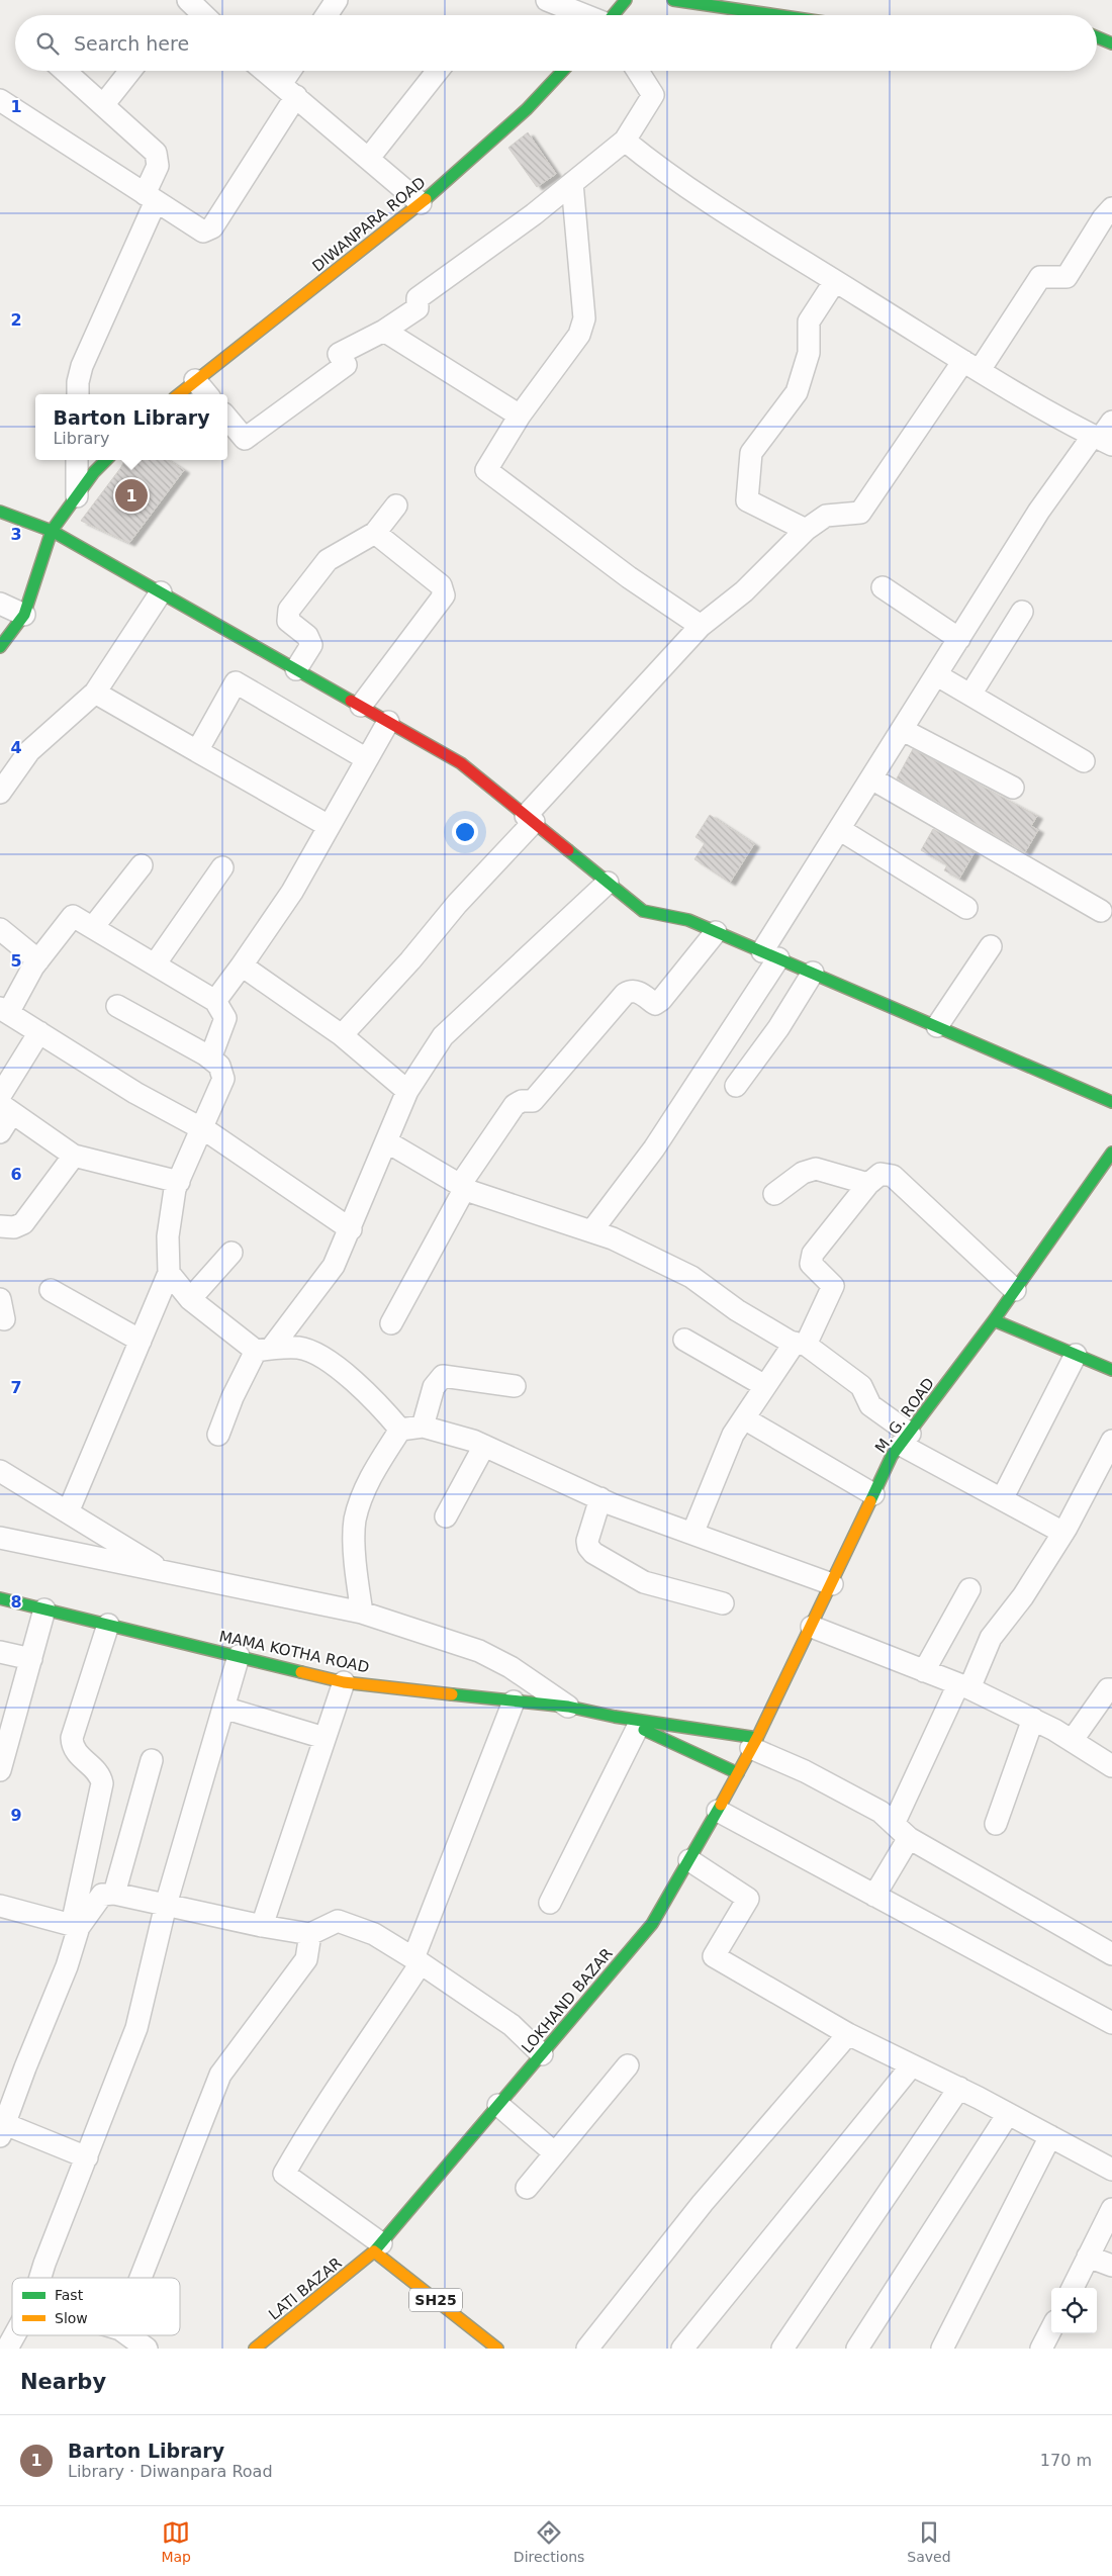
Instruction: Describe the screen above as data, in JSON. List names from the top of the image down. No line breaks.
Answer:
{"streets":{"street":["DIWANPARA ROAD","M. G. ROAD","MAMA KOTHA ROAD","LOKHAND BAZAR","LATI BAZAR","SH25"]},"crossings":[["M. G. ROAD","MAMA KOTHA ROAD"],["M. G. ROAD","LOKHAND BAZAR"],["MAMA KOTHA ROAD","LOKHAND BAZAR"],["LOKHAND BAZAR","LATI BAZAR"],["LOKHAND BAZAR","SH25"],["LATI BAZAR","SH25"]],"legend":["Fast","Slow"],"page":{"search":"Search here","popup":["Barton Library","Library"],"pins":"1","heading":"Nearby","list":[{"mark":"1","name":"Barton Library","note":"Library · Diwanpara Road","value":"170 m"}],"nav":["Map","Directions","Saved"]},"grid":{"rows":["1","2","3","4","5","6","7","8","9"]}}
